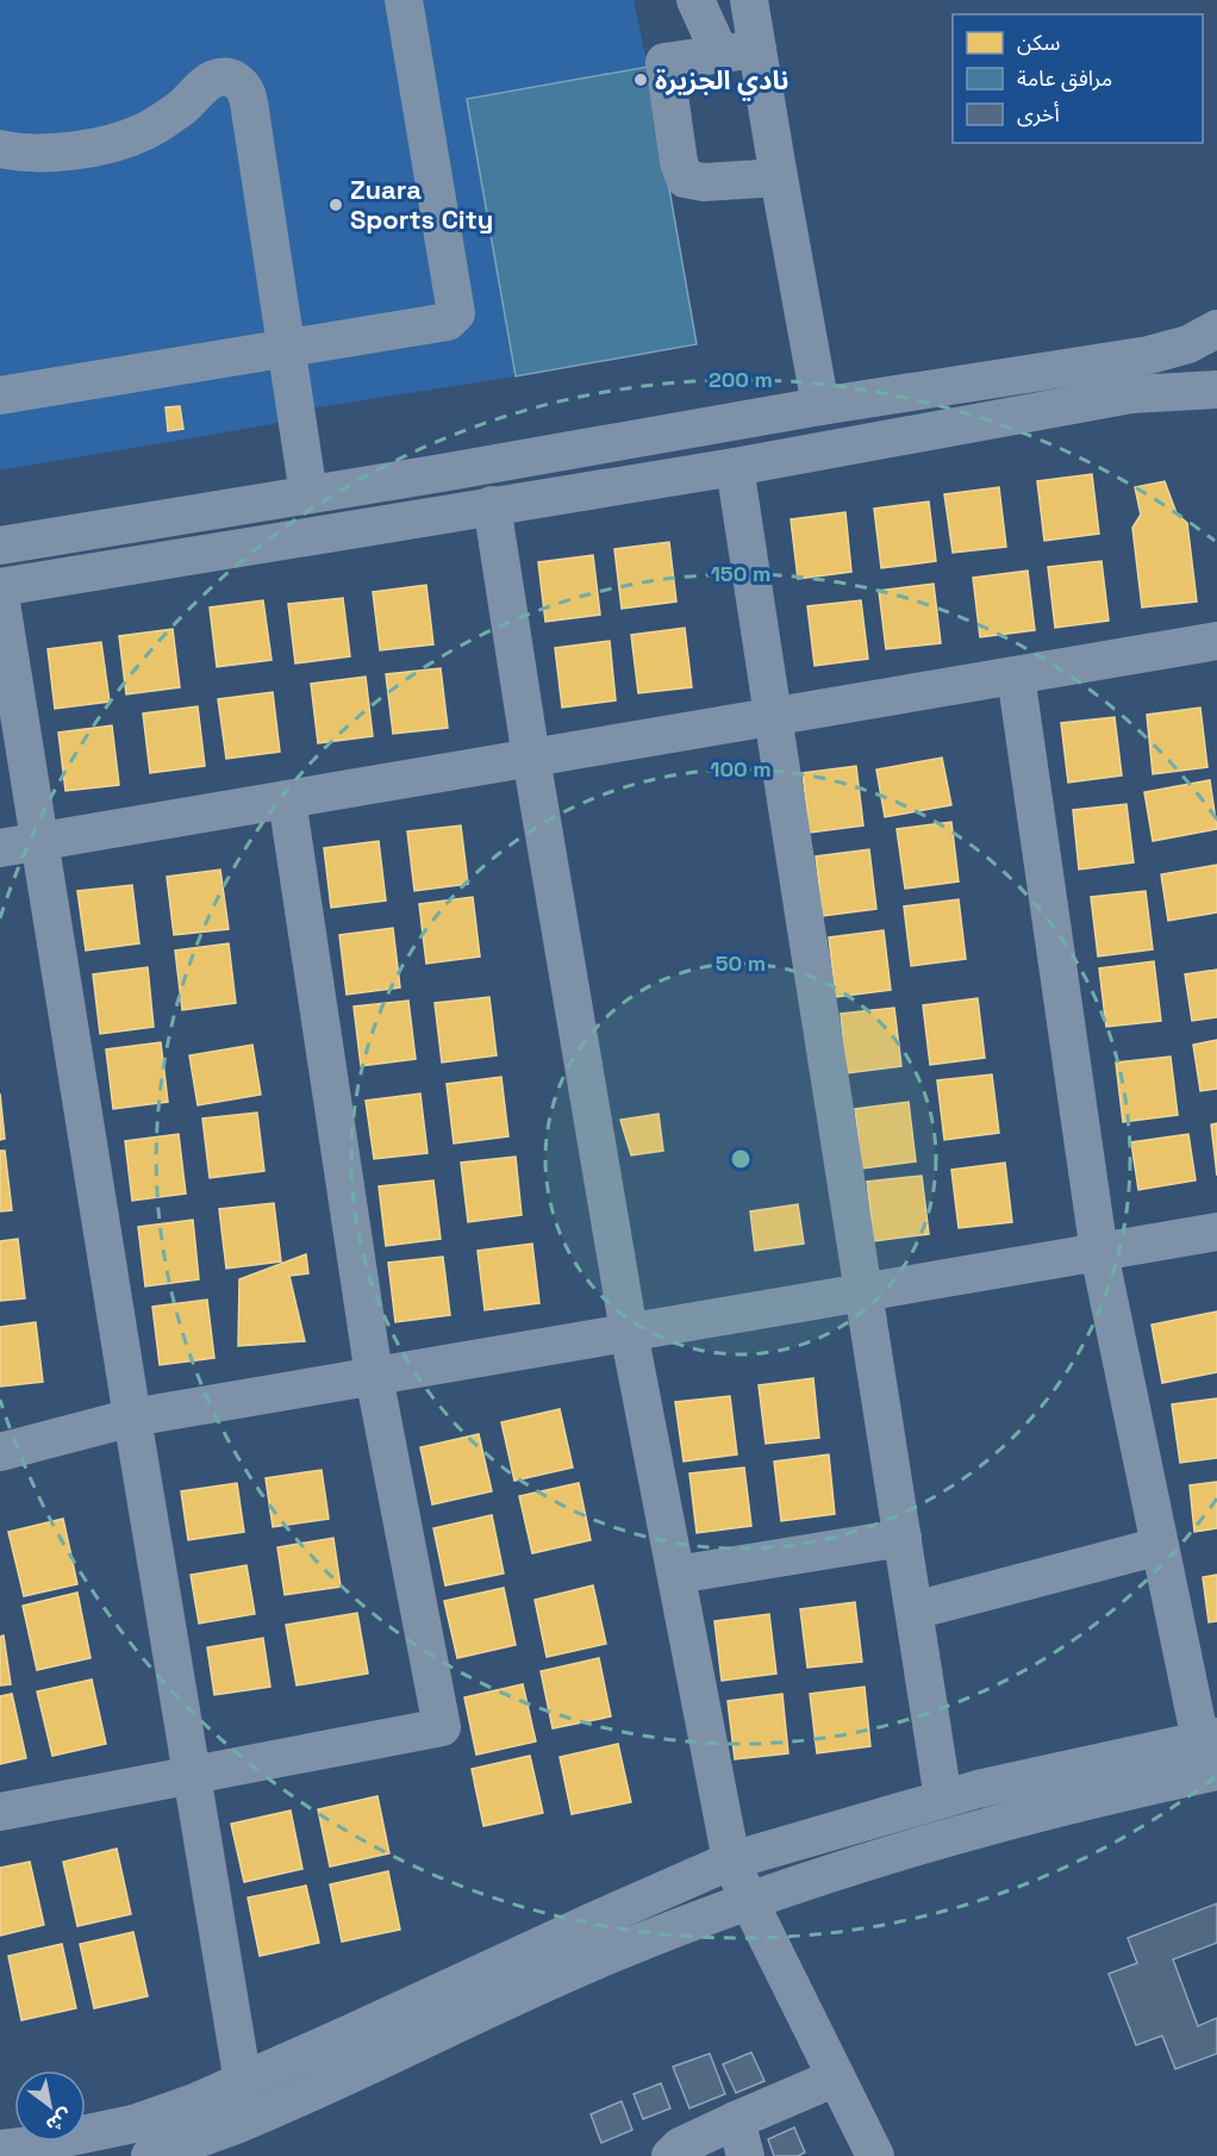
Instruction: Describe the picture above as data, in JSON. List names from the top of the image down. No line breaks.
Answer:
{"places":["نادي الجزيرة","Zuara Sports City"],"legend":["سكن","مرافق عامة","أخرى"],"north":"bottom right","rings":["200 m","150 m","100 m","50 m"]}
